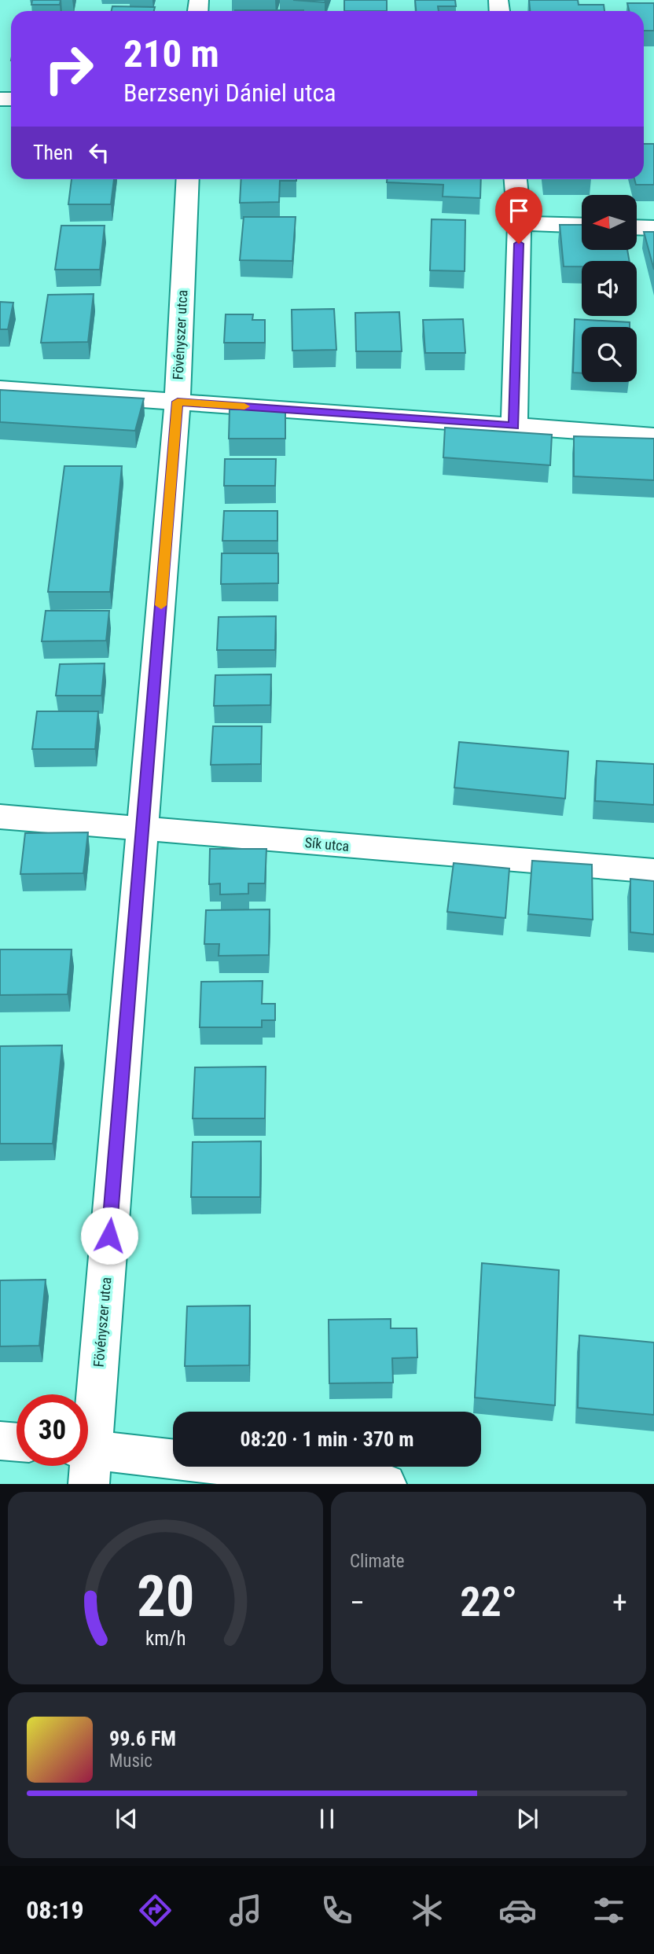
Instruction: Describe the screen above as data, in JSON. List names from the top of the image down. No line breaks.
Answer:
{"streets":{"street":["Fövényszer utca","Sík utca"]},"crossings":[["Fövényszer utca","Sík utca"]],"north":"left","page":{"turn":["210 m","Berzsenyi Dániel utca"],"then":"Then","limit":"30","trip":"08:20 · 1 min · 370 m","tile":"Climate","heat":["−","22°","+"],"song":["99.6 FM","Music"],"tabs":"08:19","gauge":["20","km/h"]}}
